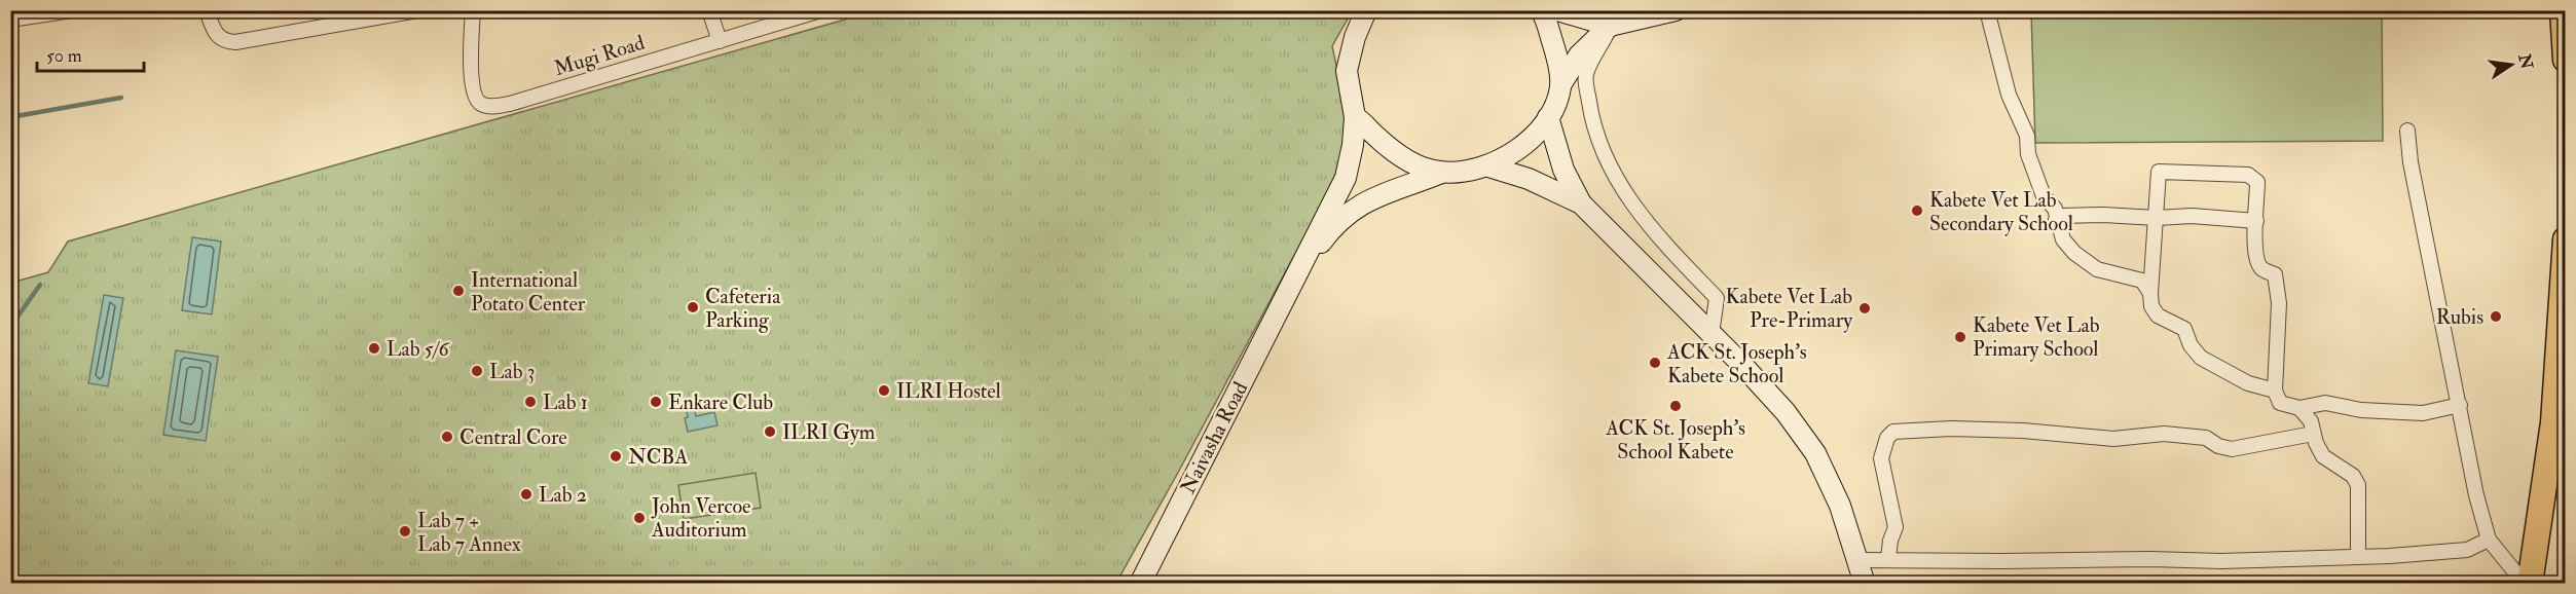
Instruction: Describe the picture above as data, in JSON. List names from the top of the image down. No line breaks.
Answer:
{"streets":{"main road":["Naivasha Road"],"street":["Mugi Road"]},"places":["Kabete Vet Lab Secondary School","International Potato Center","Cafeteria Parking","Kabete Vet Lab Pre-Primary","Rubis","Kabete Vet Lab Primary School","Lab 5/6","ACK St. Joseph's Kabete School","Lab 3","ILRI Hostel","Lab 1","Enkare Club","ACK St. Joseph's School Kabete","ILRI Gym","Central Core","NCBA","Lab 2","John Vercoe Auditorium","Lab 7 + Lab 7 Annex"],"scale_bar":"50 m","north":"right"}
